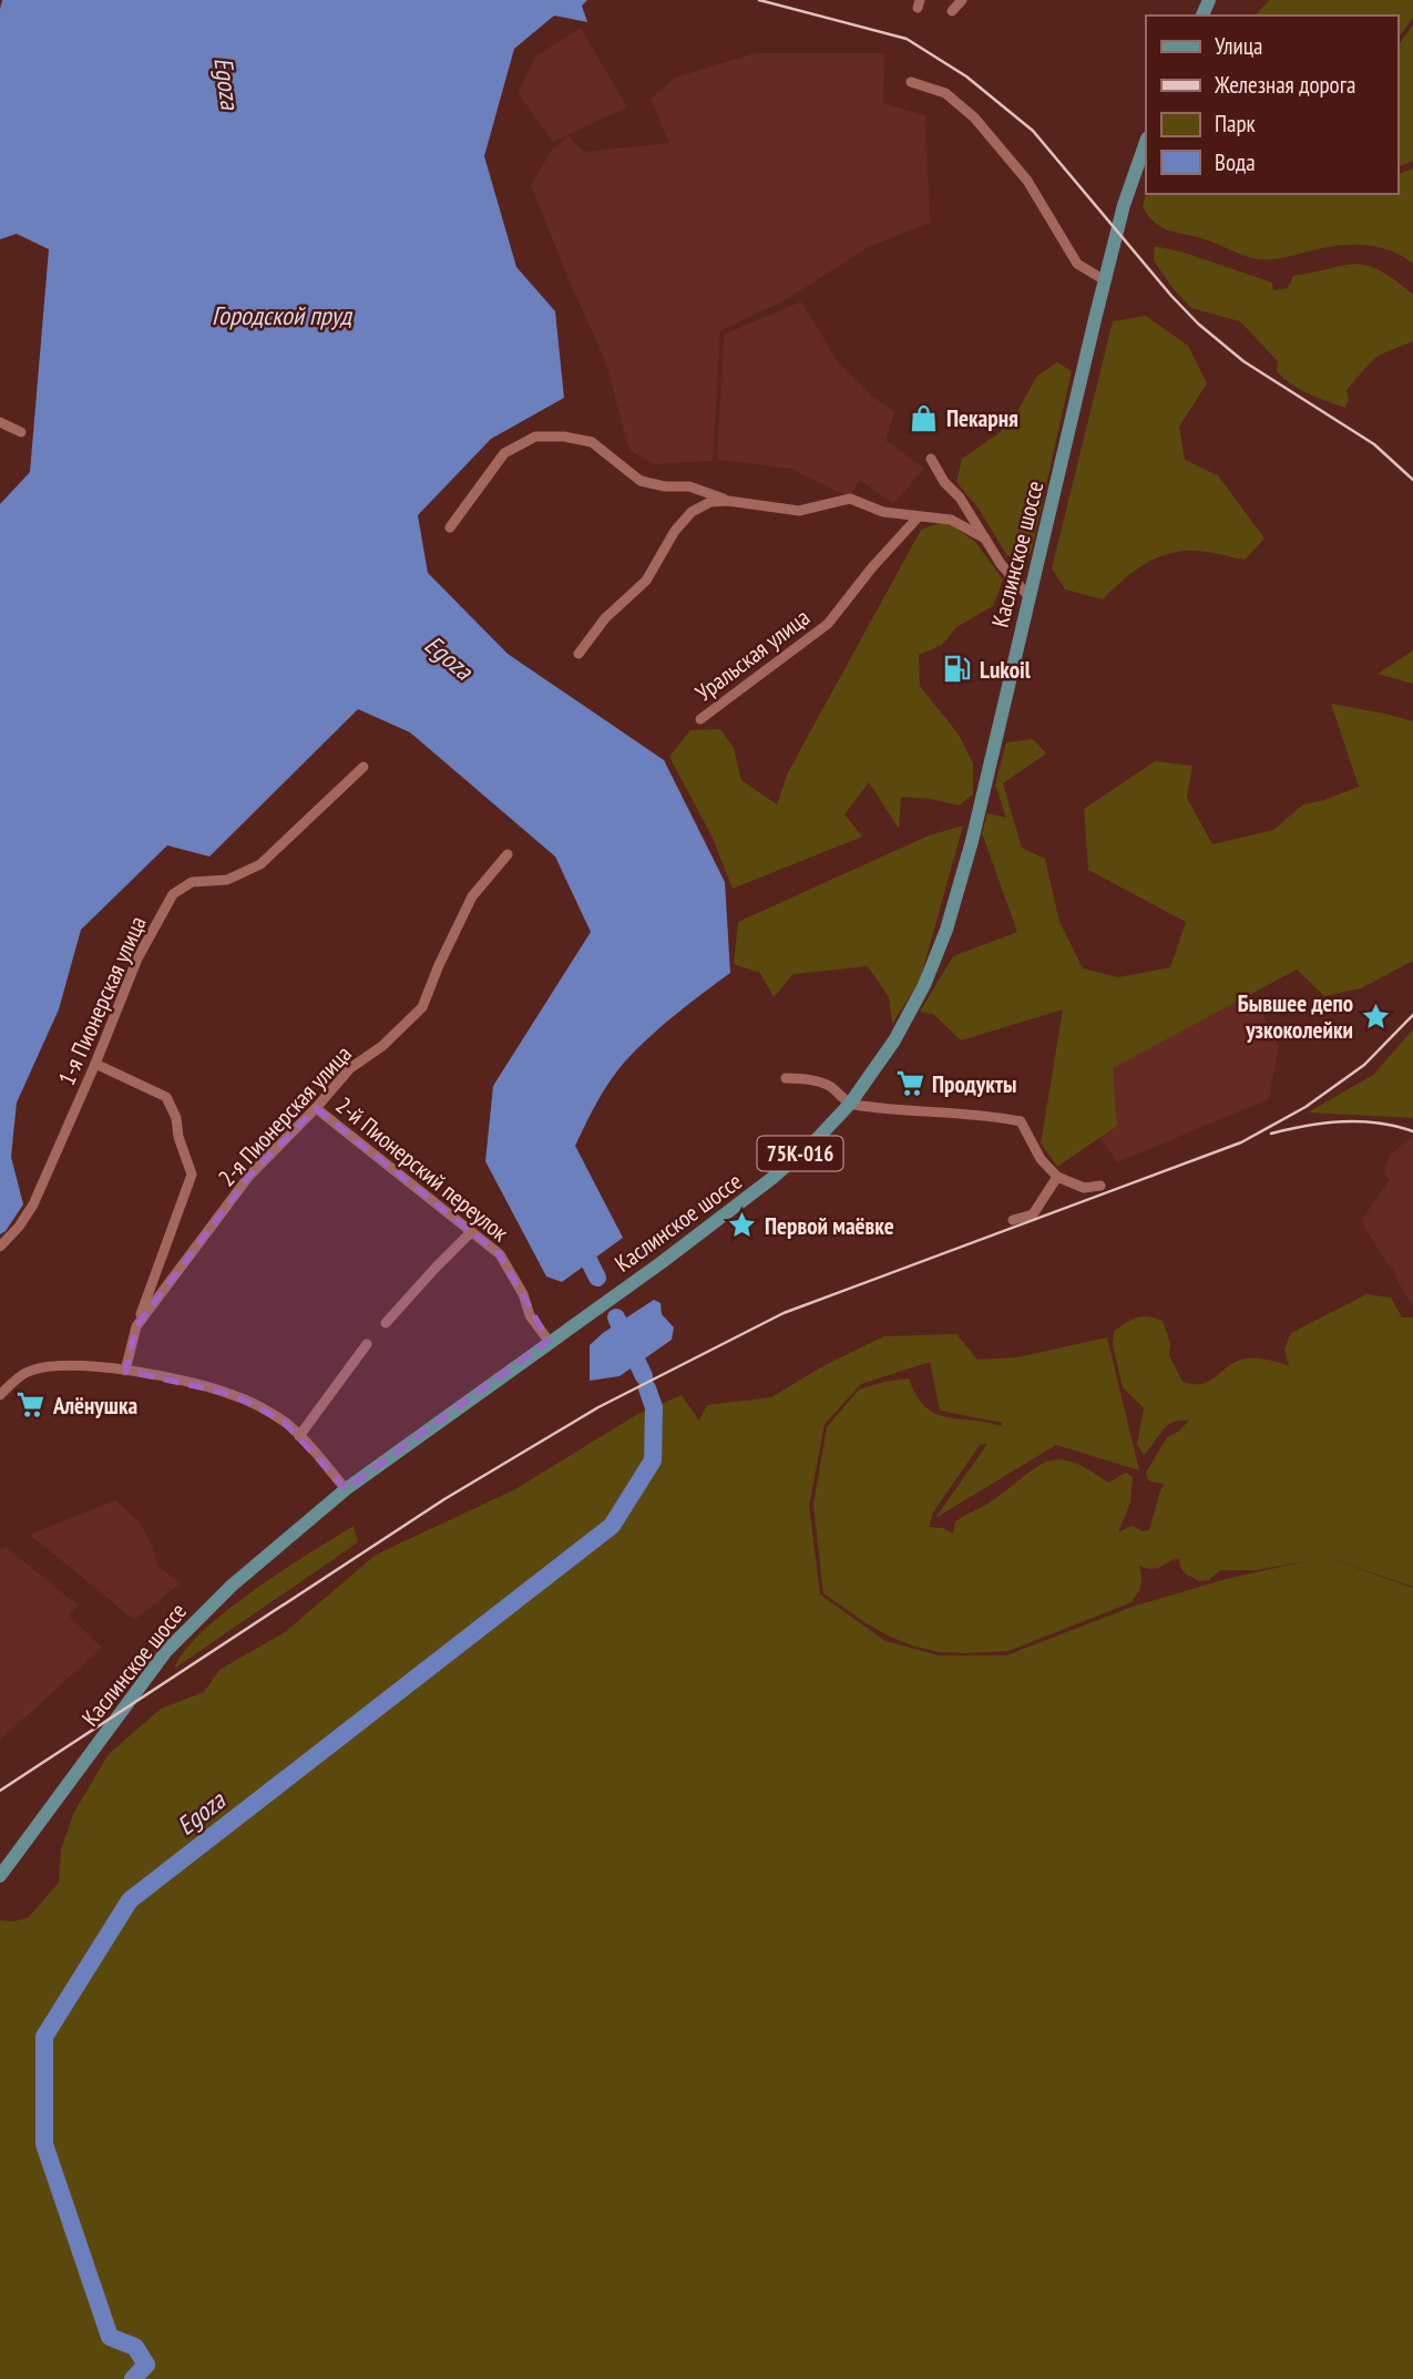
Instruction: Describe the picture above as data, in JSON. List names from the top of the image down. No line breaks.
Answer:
{"streets":{"main road":["Каслинское шоссе","75К-016"],"street":["Уральская улица","1-я Пионерская улица","2-я Пионерская улица","2-й Пионерский переулок"]},"crossings":[["Каслинское шоссе","2-й Пионерский переулок"],["1-я Пионерская улица","2-я Пионерская улица"],["2-я Пионерская улица","2-й Пионерский переулок"]],"water":["Egoza","Городской пруд"],"places":{"shop":["Пекарня"],"fuel station":["Lukoil"],"place":["Бывшее депо узкоколейки","Первой маёвке"],"supermarket":["Продукты","Алёнушка"]},"legend":["Улица","Железная дорога","Парк","Вода"]}
